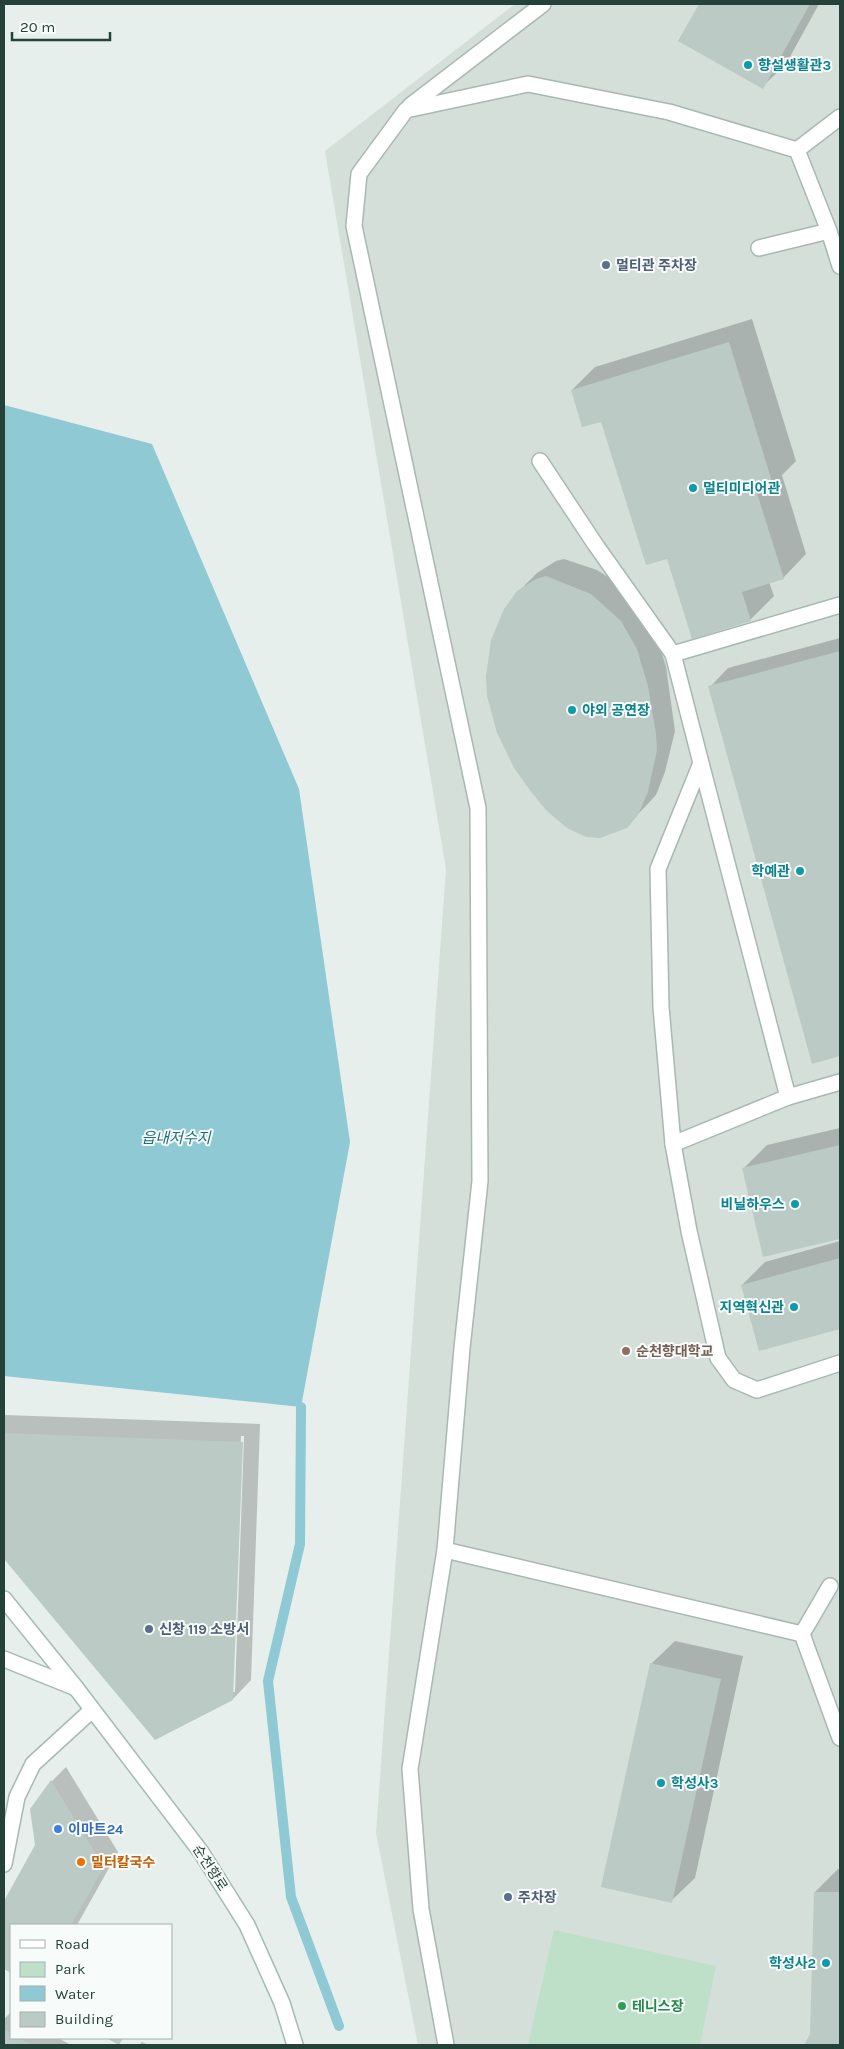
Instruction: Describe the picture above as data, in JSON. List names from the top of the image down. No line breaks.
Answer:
{"streets":{"main road":["순천향로"]},"water":["읍내저수지"],"places":["향설생활관3","멀티관 주차장","멀티미디어관","야외 공연장","학예관","비닐하우스","지역혁신관","순천향대학교","신창 119 소방서","학성사3","이마트24","밀터칼국수","주차장","학성사2","테니스장"],"legend":["Road","Park","Water","Building"],"scale_bar":"20 m"}
